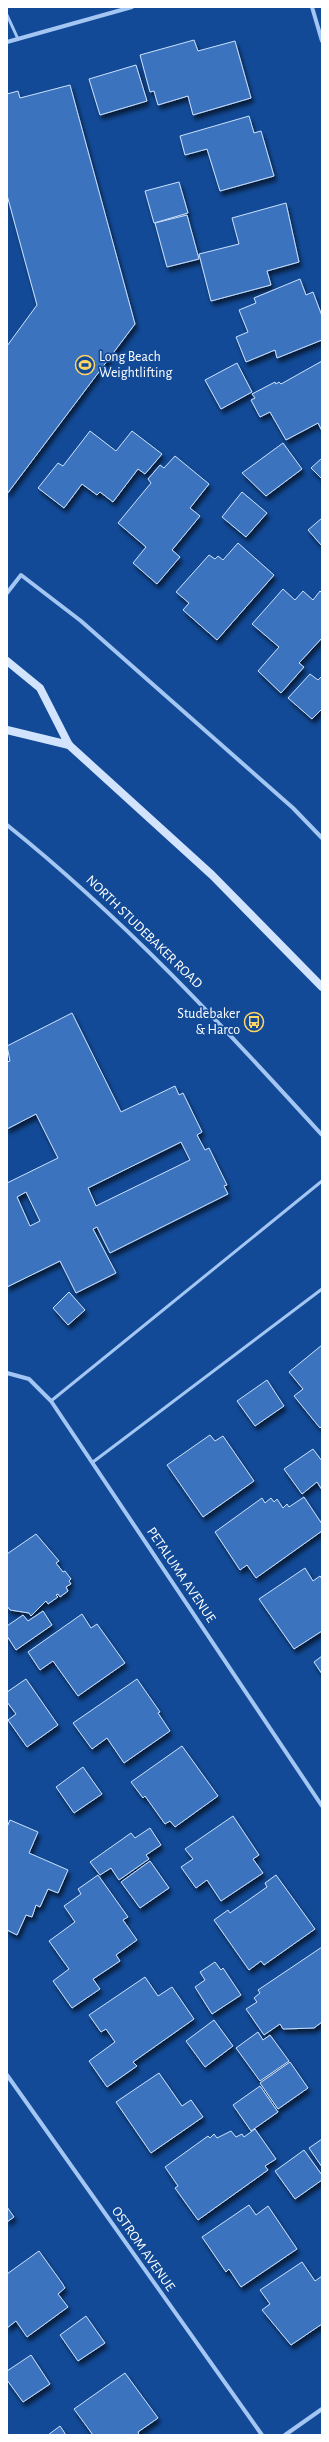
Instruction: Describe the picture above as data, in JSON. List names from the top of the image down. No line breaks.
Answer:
{"streets":{"street":["NORTH STUDEBAKER ROAD","PETALUMA AVENUE","OSTROM AVENUE"]},"places":{"sports":["Long Beach Weightlifting"],"bus stop":["Studebaker & Harco"]}}
